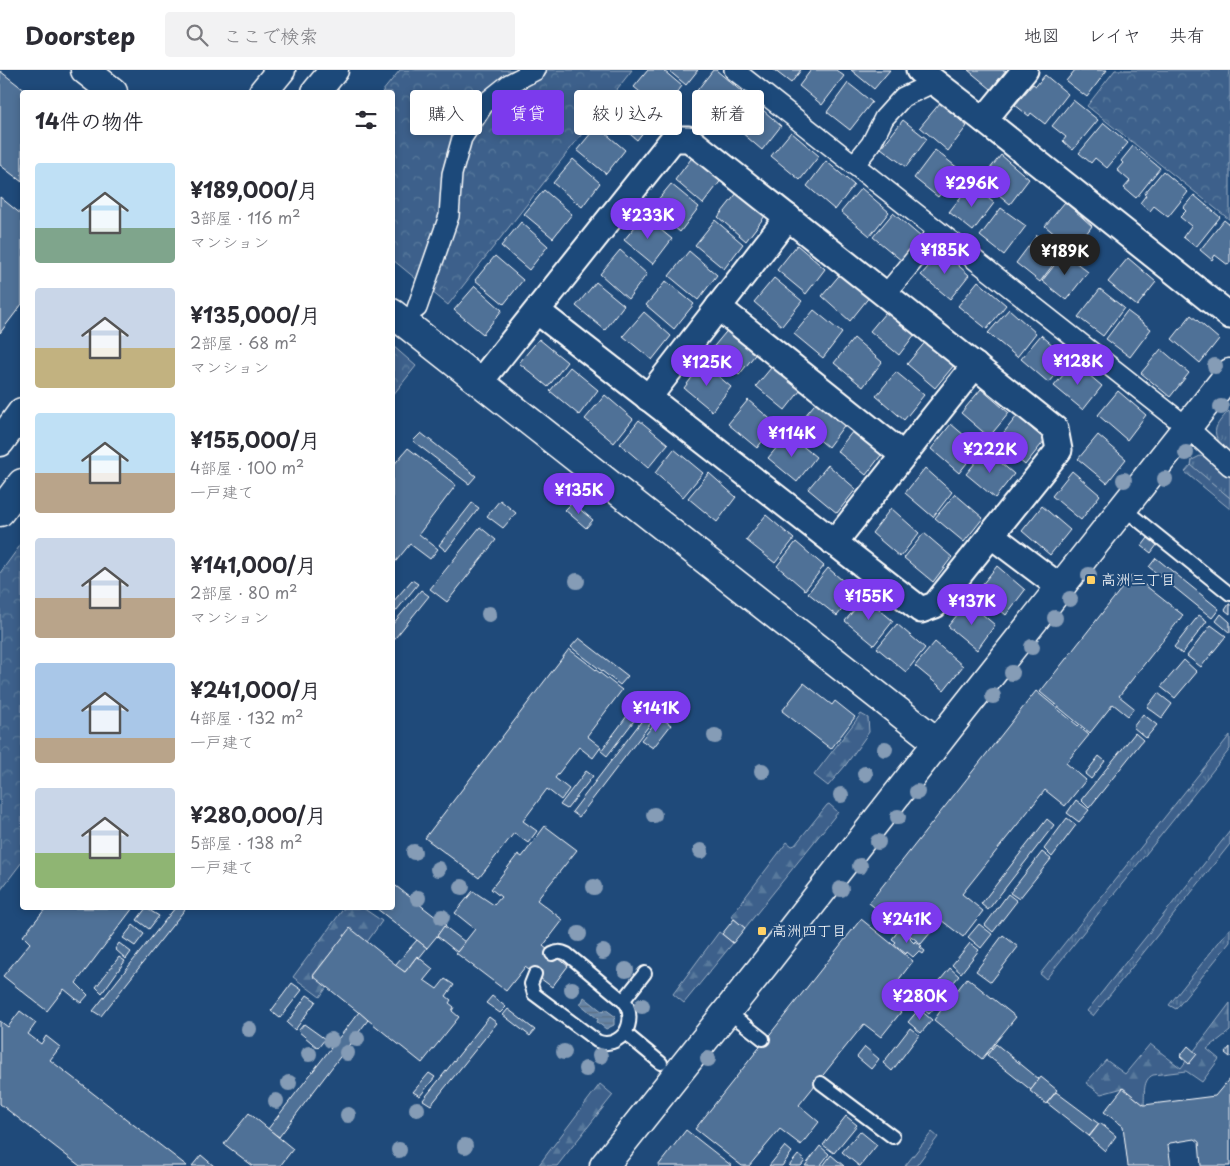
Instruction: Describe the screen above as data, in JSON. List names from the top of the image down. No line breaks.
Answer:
{"places":{"transit":["高洲三丁目","高洲四丁目"]},"page":{"header":"Doorstep","search":"ここで検索","nav":["地図","レイヤ","共有"],"chip":["購入","賃貸","絞り込み","新着"],"heading":"14件の物件","list":[{"name":"¥189,000/月","note":"3部屋 · 116 m² · マンション"},{"name":"¥135,000/月","note":"2部屋 · 68 m² · マンション"},{"name":"¥155,000/月","note":"4部屋 · 100 m² · 一戸建て"},{"name":"¥141,000/月","note":"2部屋 · 80 m² · マンション"},{"name":"¥241,000/月","note":"4部屋 · 132 m² · 一戸建て"},{"name":"¥280,000/月","note":"5部屋 · 138 m² · 一戸建て"}],"price":["¥296K","¥233K","¥185K","¥189K","¥128K","¥125K","¥114K","¥222K","¥135K","¥155K","¥137K","¥141K","¥241K","¥280K"]}}
